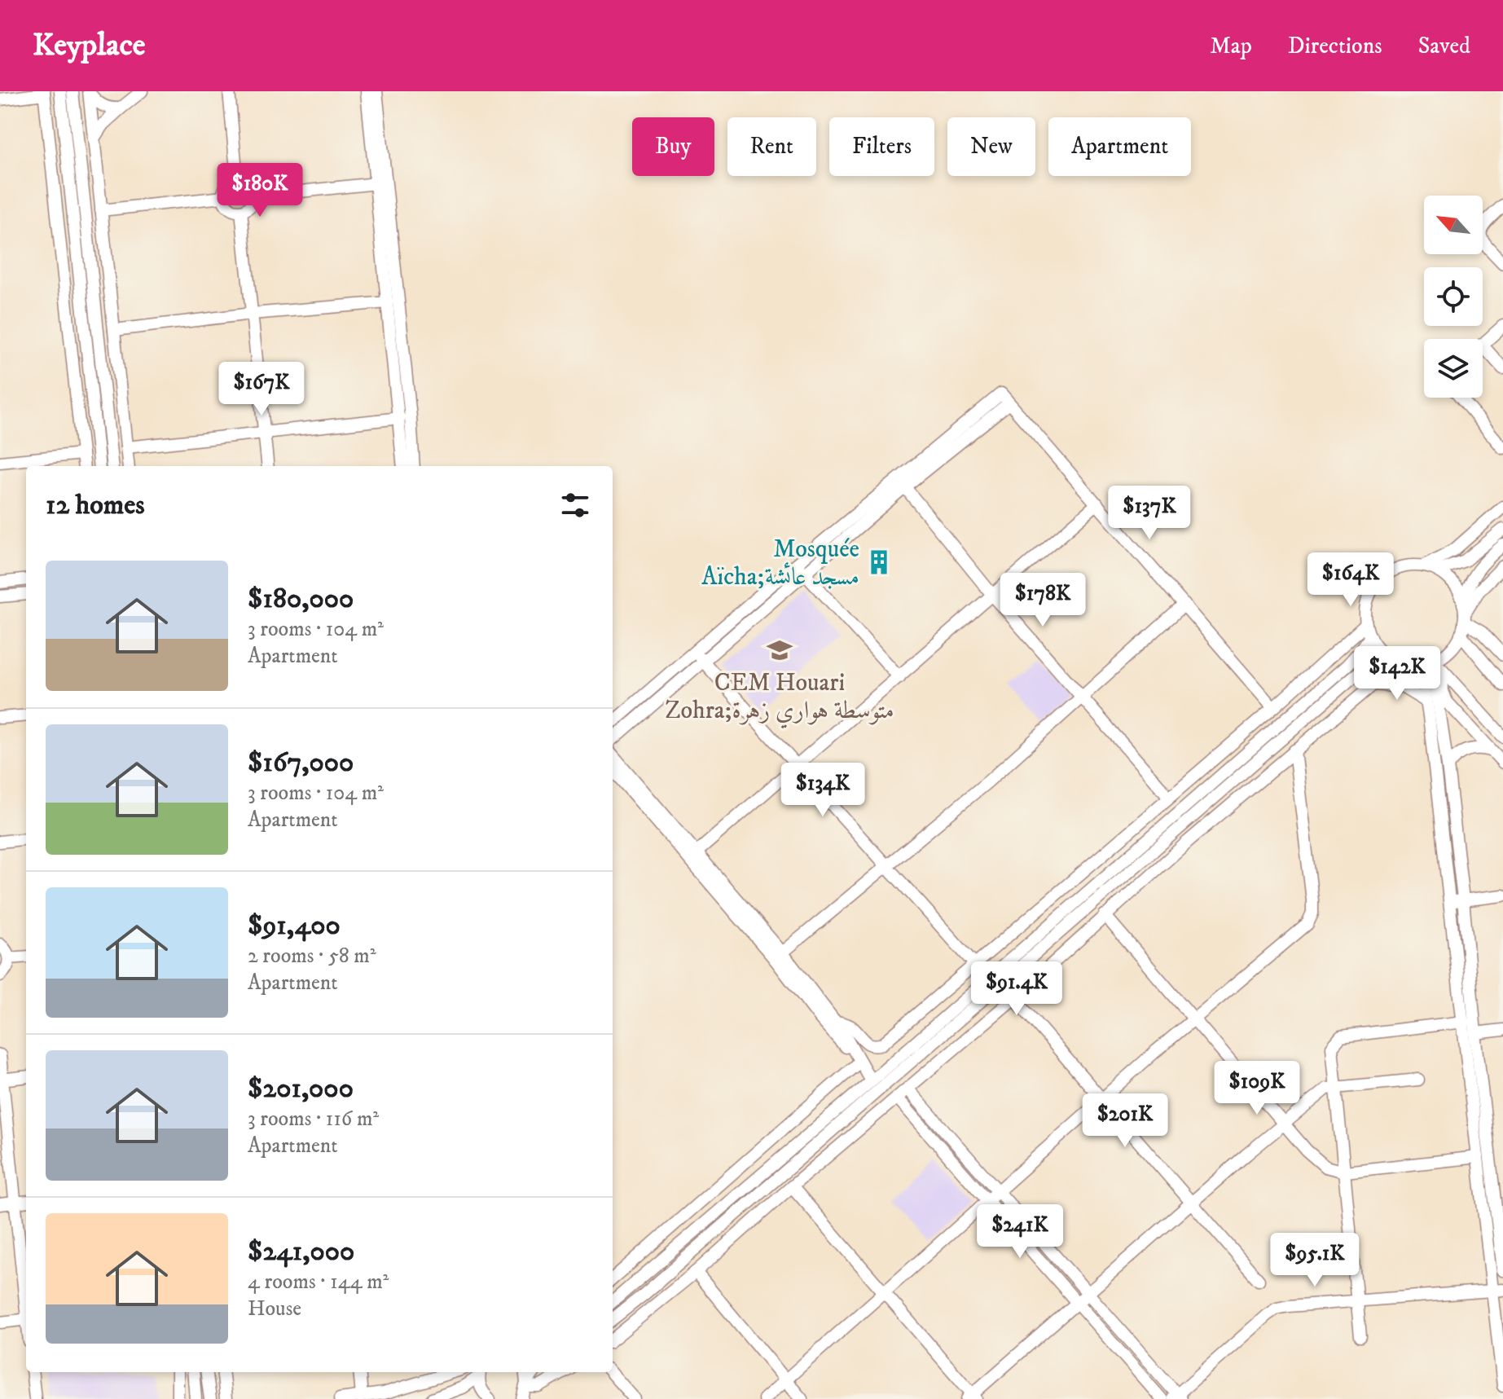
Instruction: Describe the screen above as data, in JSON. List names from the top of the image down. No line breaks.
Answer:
{"places":{"building":["Mosquée Aïcha;مسجد عائشة"],"school or university":["CEM Houari Zohra;متوسطة هواري زهرة"]},"north":"top left","page":{"header":"Keyplace","nav":["Map","Directions","Saved"],"chip":["Buy","Rent","Filters","New","Apartment"],"price":["$180K","$167K","$137K","$164K","$178K","$142K","$134K","$91.4K","$109K","$201K","$241K","$95.1K"],"heading":"12 homes","list":[{"name":"$180,000","note":"3 rooms · 104 m² · Apartment"},{"name":"$167,000","note":"3 rooms · 104 m² · Apartment"},{"name":"$91,400","note":"2 rooms · 58 m² · Apartment"},{"name":"$201,000","note":"3 rooms · 116 m² · Apartment"},{"name":"$241,000","note":"4 rooms · 144 m² · House"}]}}
